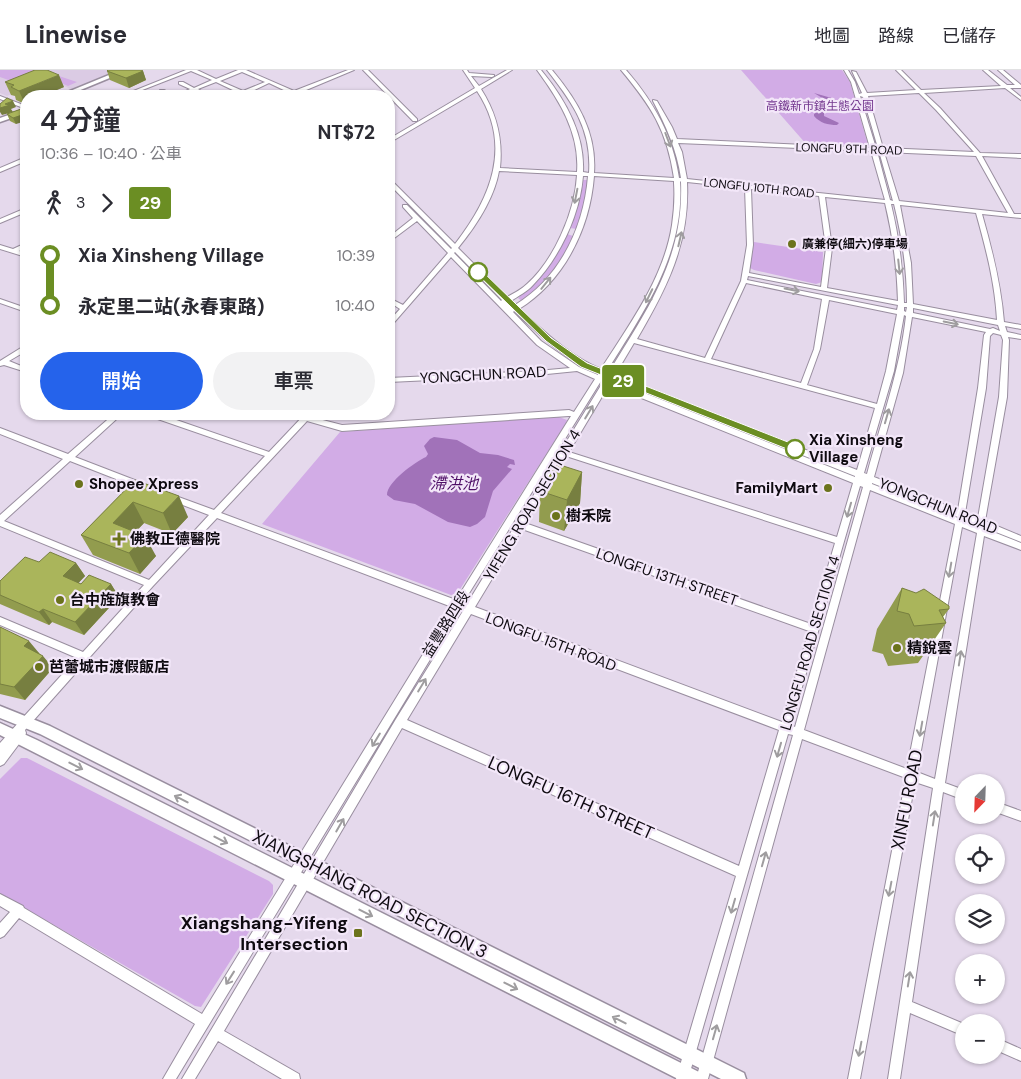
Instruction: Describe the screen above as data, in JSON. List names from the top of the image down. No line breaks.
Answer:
{"streets":{"main road":["XIANGSHANG ROAD SECTION 3"],"street":["LONGFU 9TH ROAD","LONGFU 10TH ROAD","YONGCHUN ROAD","YIFENG ROAD SECTION 4","LONGFU 13TH STREET","益豐路四段","LONGFU 15TH ROAD","LONGFU ROAD SECTION 4","LONGFU 16TH STREET","XINFU ROAD"]},"crossings":[["LONGFU 10TH ROAD","LONGFU ROAD SECTION 4"],["YONGCHUN ROAD","YIFENG ROAD SECTION 4"],["YONGCHUN ROAD","益豐路四段"],["YONGCHUN ROAD","LONGFU ROAD SECTION 4"],["YONGCHUN ROAD","XINFU ROAD"],["YIFENG ROAD SECTION 4","LONGFU 13TH STREET"],["YIFENG ROAD SECTION 4","益豐路四段"],["YIFENG ROAD SECTION 4","LONGFU 15TH ROAD"],["YIFENG ROAD SECTION 4","LONGFU 16TH STREET"],["YIFENG ROAD SECTION 4","XIANGSHANG ROAD SECTION 3"],["LONGFU 13TH STREET","LONGFU ROAD SECTION 4"],["益豐路四段","LONGFU 15TH ROAD"],["益豐路四段","XIANGSHANG ROAD SECTION 3"],["LONGFU 15TH ROAD","LONGFU ROAD SECTION 4"],["LONGFU 15TH ROAD","XINFU ROAD"],["LONGFU ROAD SECTION 4","LONGFU 16TH STREET"],["LONGFU ROAD SECTION 4","XIANGSHANG ROAD SECTION 3"]],"one_way":["YIFENG ROAD SECTION 4","益豐路四段"],"water":["滯洪池"],"parks":["高鐵新市鎮生態公園"],"places":{"other":["廣兼停(細六)停車場","Xia Xinsheng Village","Shopee Xpress","FamilyMart","樹禾院","台中旌旗教會","精銳雲","芭蕾城市渡假飯店"],"health":["佛教正德醫院"],"transit":["Xiangshang-Yifeng Intersection"]},"lines":["bus line 29"],"north":"bottom left","page":{"header":"Linewise","nav":["地圖","路線","已儲存"],"on_map":"29","heading":["4 分鐘","10:36 – 10:40 · 公車","NT$72"],"legs":["3","29"],"list":[{"name":"Xia Xinsheng Village","value":"10:39"},{"name":"永定里二站(永春東路)","value":"10:40"}],"buttons":["開始","車票"],"map_buttons":["+","−"]}}
